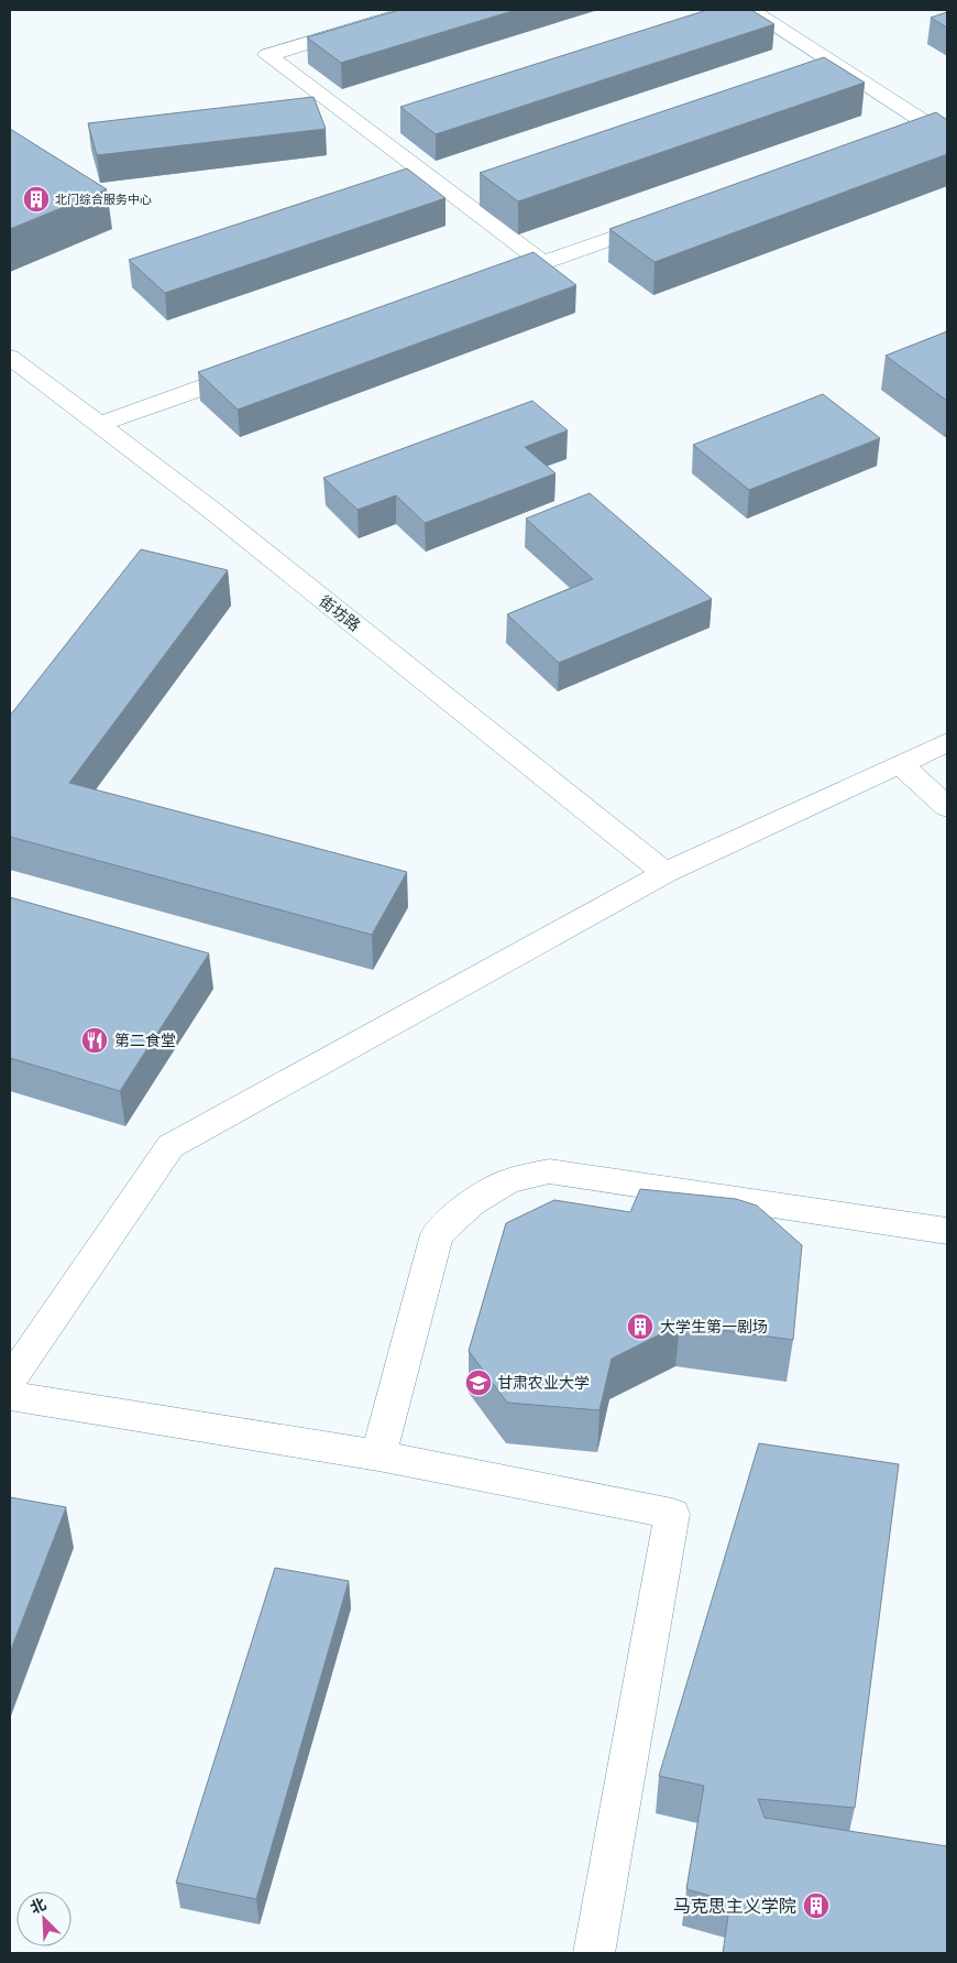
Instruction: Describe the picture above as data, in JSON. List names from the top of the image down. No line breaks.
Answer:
{"streets":{"street":["街坊路"]},"places":{"building":["北门综合服务中心","大学生第一剧场","马克思主义学院"],"restaurant":["第二食堂"],"school or university":["甘肃农业大学"]},"north":"top left"}
